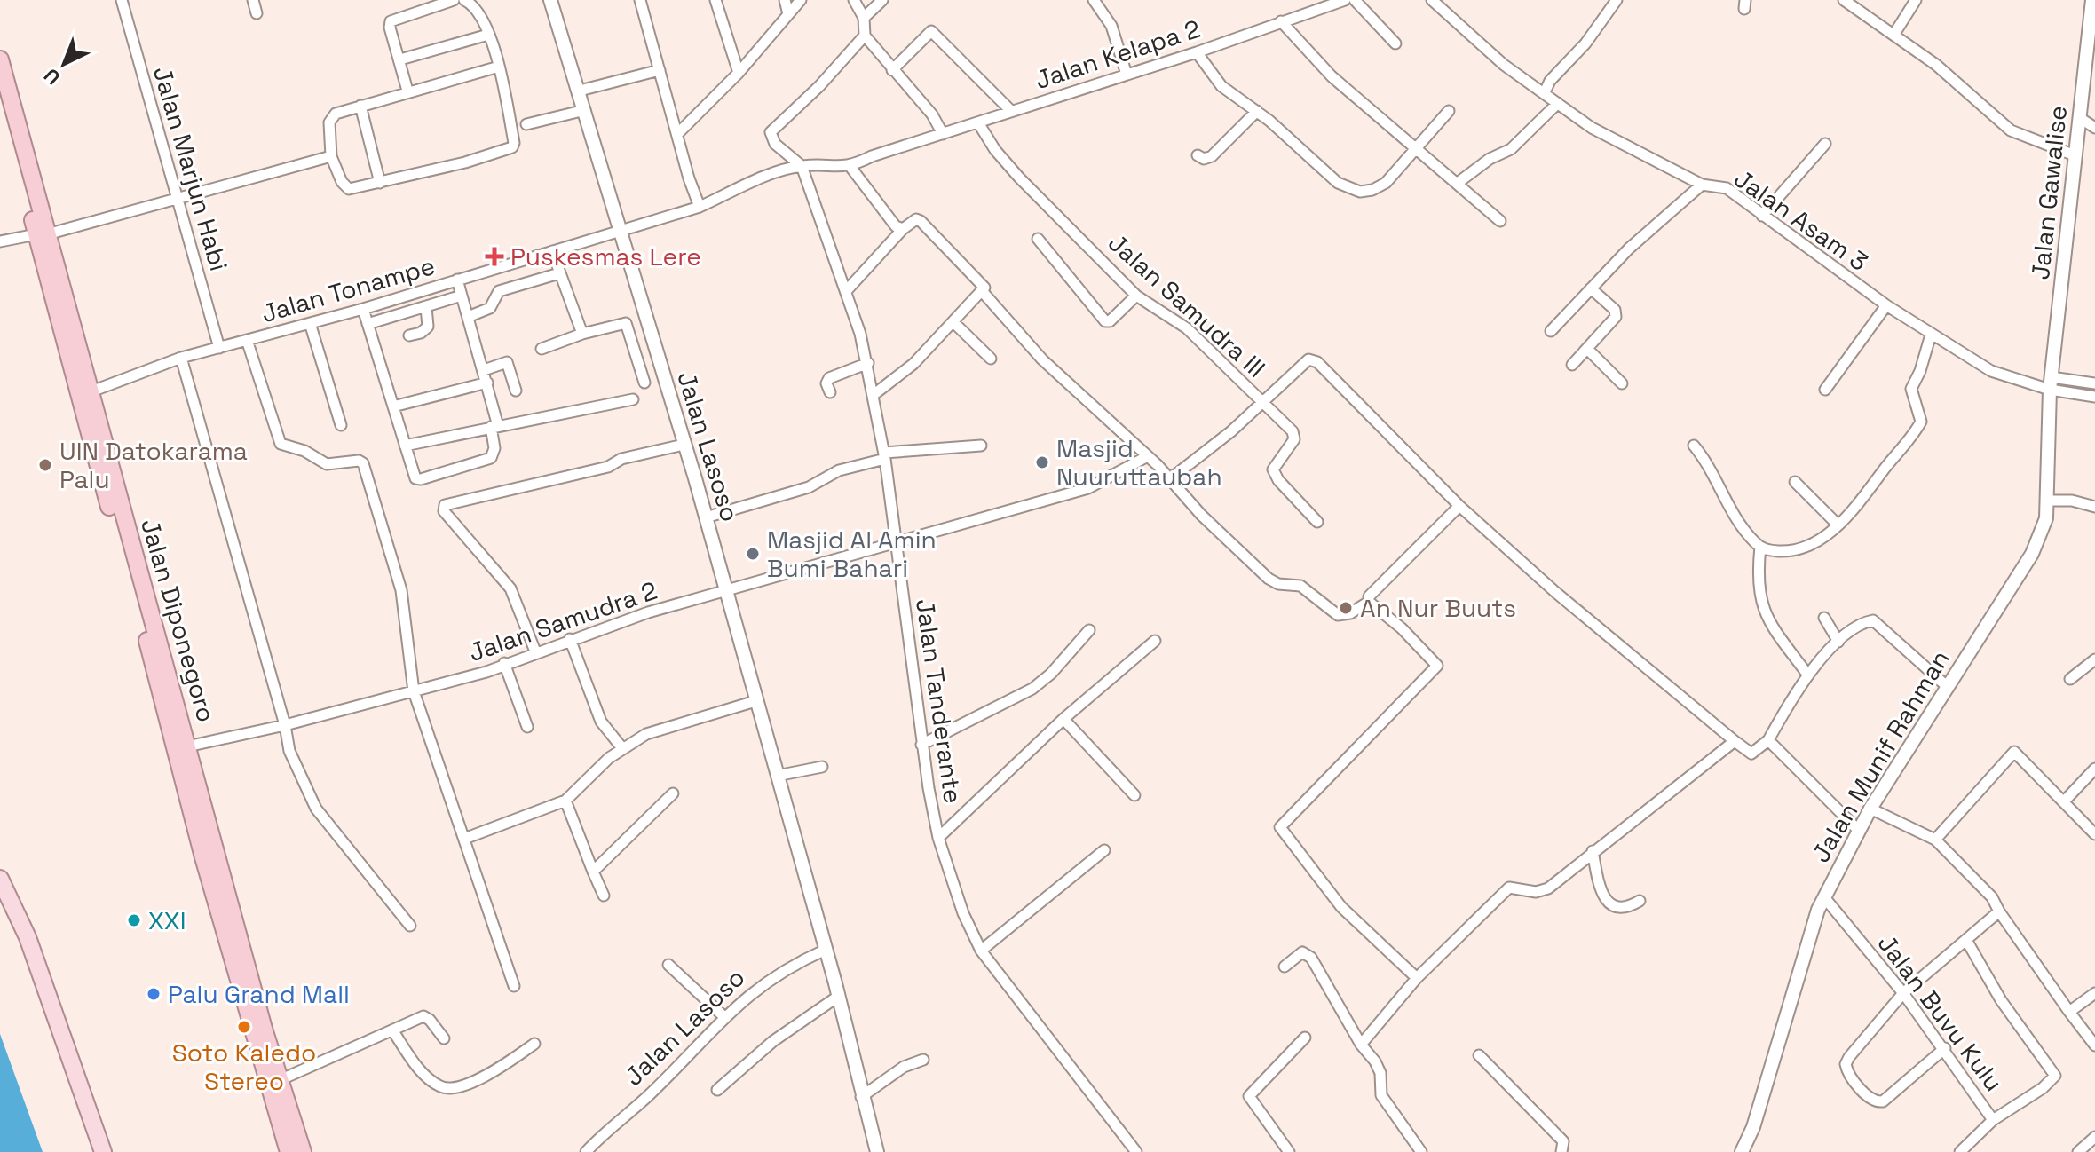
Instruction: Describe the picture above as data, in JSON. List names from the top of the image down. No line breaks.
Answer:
{"streets":{"highway":["Jalan Diponegoro"],"street":["Jalan Kelapa 2","Jalan Marjun Habi","Jalan Gawalise","Jalan Asam 3","Jalan Tonampe","Jalan Samudra III","Jalan Lasoso","Jalan Samudra 2","Jalan Tanderante","Jalan Munif Rahman","Jalan Buvu Kulu"]},"crossings":[["Jalan Kelapa 2","Jalan Tonampe"],["Jalan Kelapa 2","Jalan Samudra III"],["Jalan Kelapa 2","Jalan Lasoso"],["Jalan Kelapa 2","Jalan Tanderante"],["Jalan Marjun Habi","Jalan Tonampe"],["Jalan Gawalise","Jalan Asam 3"],["Jalan Gawalise","Jalan Munif Rahman"],["Jalan Asam 3","Jalan Munif Rahman"],["Jalan Tonampe","Jalan Lasoso"],["Jalan Tonampe","Jalan Diponegoro"],["Jalan Lasoso","Jalan Samudra 2"],["Jalan Diponegoro","Jalan Samudra 2"],["Jalan Munif Rahman","Jalan Buvu Kulu"]],"places":{"health":["Puskesmas Lere"],"other":["Masjid Nuuruttaubah","UIN Datokarama Palu","Masjid Al Amin Bumi Bahari","An Nur Buuts","XXI","Palu Grand Mall","Soto Kaledo Stereo"]},"north":"bottom left"}
